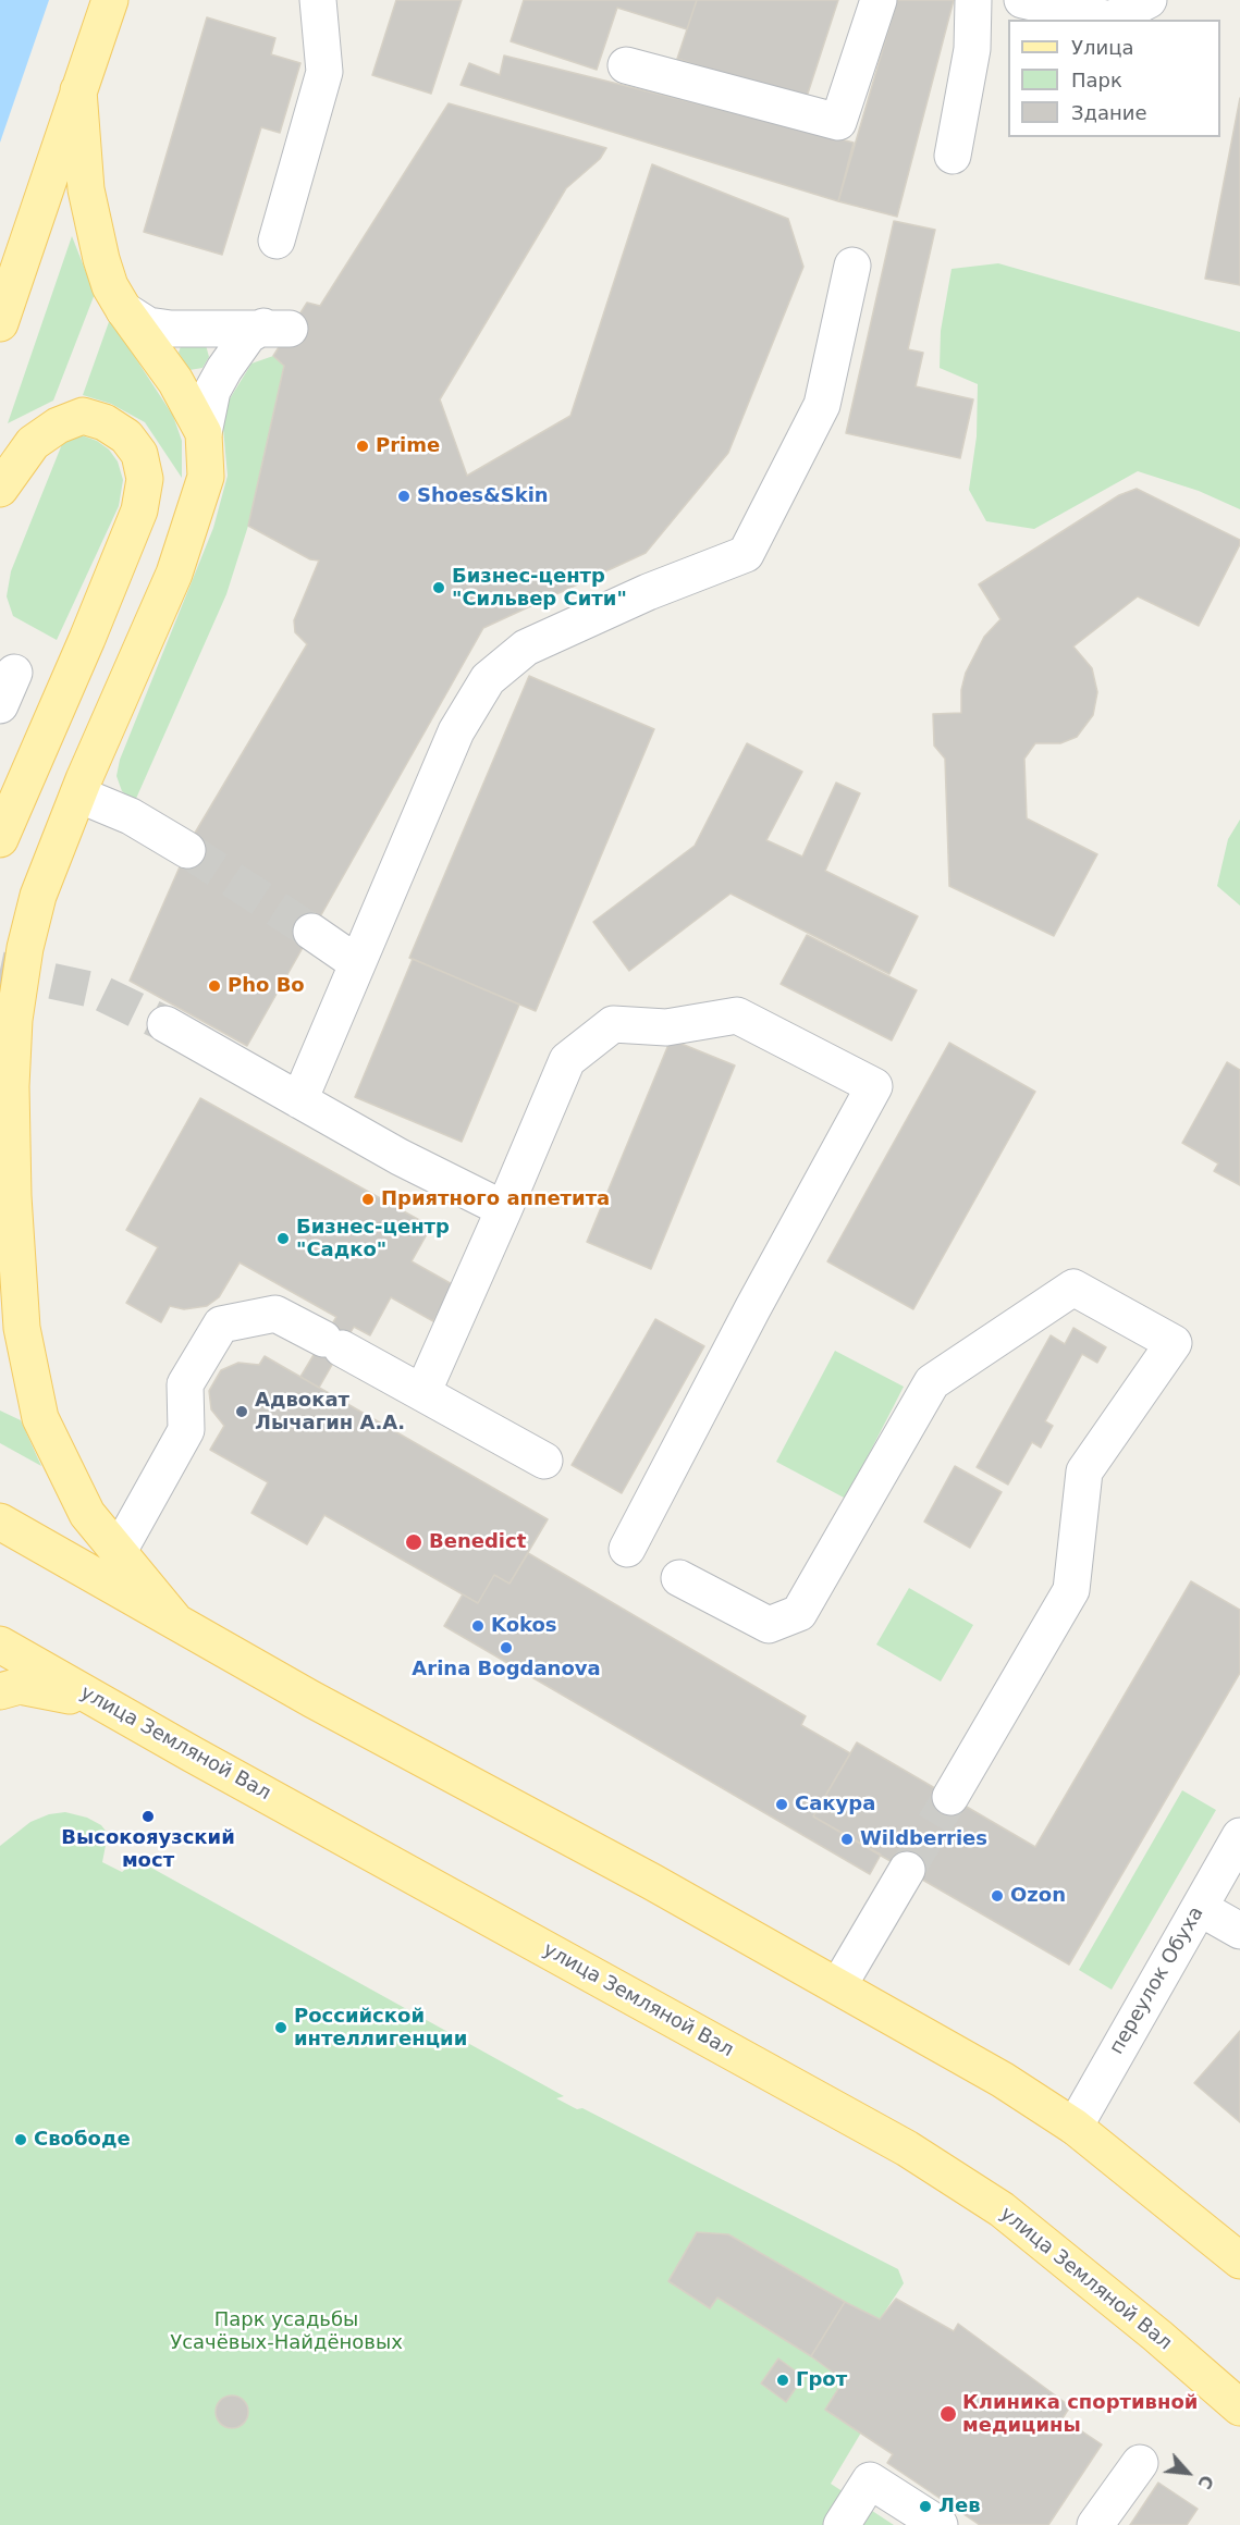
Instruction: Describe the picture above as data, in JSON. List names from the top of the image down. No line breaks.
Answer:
{"streets":{"main road":["улица Земляной Вал"],"street":["переулок Обуха"]},"parks":["Парк усадьбы Усачёвых-Найдёновых"],"places":["Prime","Shoes&Skin","Бизнес-центр \"Сильвер Сити\"","Pho Bo","Приятного аппетита","Бизнес-центр \"Садко\"","Адвокат Лычагин А.А.","Benedict","Kokos","Arina Bogdanova","Сакура","Высокояузский мост","Wildberries","Ozon","Российской интеллигенции","Свободе","Грот","Клиника спортивной медицины","Лев"],"legend":["Улица","Парк","Здание"],"north":"bottom right"}
